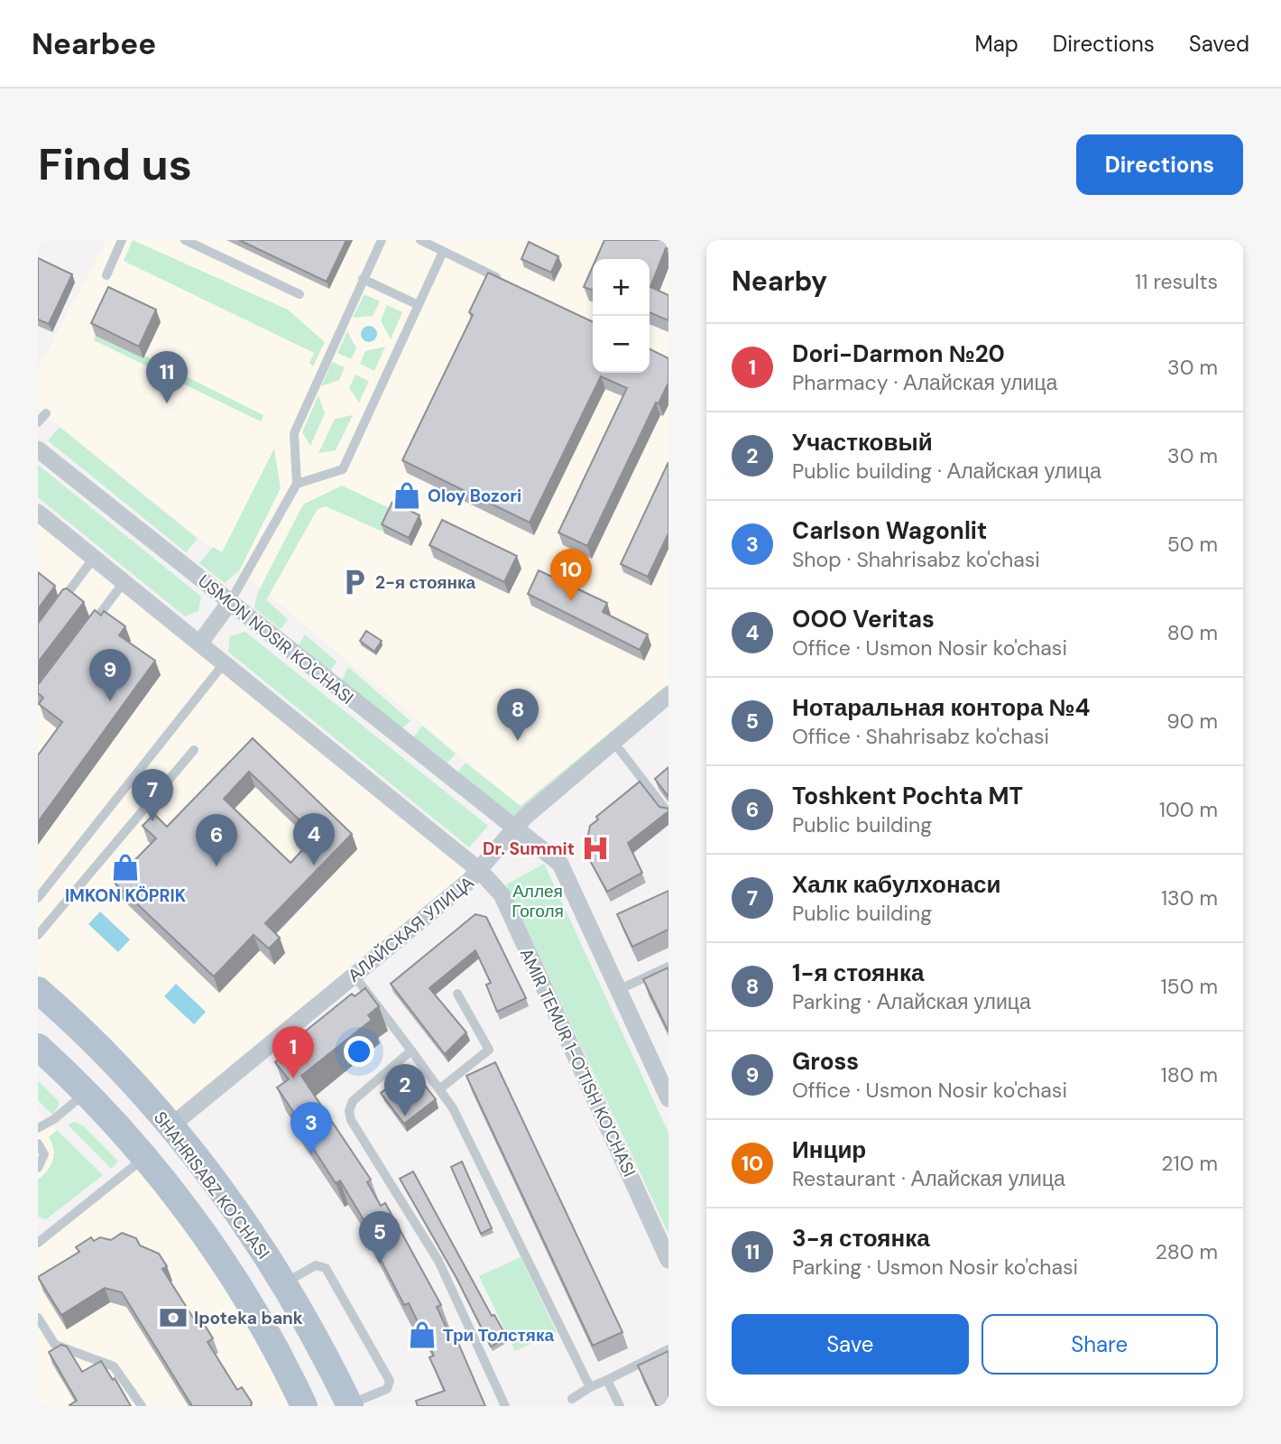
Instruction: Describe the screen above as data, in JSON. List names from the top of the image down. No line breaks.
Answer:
{"streets":{"main road":["SHAHRISABZ KO'CHASI"],"street":["USMON NOSIR KO'CHASI","АЛАЙСКАЯ УЛИЦА","AMIR TEMUR 1-O'TISH KO'CHASI"]},"crossings":[["USMON NOSIR KO'CHASI","АЛАЙСКАЯ УЛИЦА"],["АЛАЙСКАЯ УЛИЦА","AMIR TEMUR 1-O'TISH KO'CHASI"],["АЛАЙСКАЯ УЛИЦА","SHAHRISABZ KO'CHASI"]],"parks":["Аллея Гоголя"],"places":{"shop":["Oloy Bozori","IMKON KÖPRIK","Три Толстяка"],"parking":["2-я стоянка"],"hospital":["Dr. Summit"],"bank":["Ipoteka bank"]},"page":{"header":"Nearbee","nav":["Map","Directions","Saved"],"buttons":["Directions",["Save","Share"]],"title":"Find us","heading":["Nearby","11 results"],"map_buttons":["+","−"],"list":[{"mark":"1","name":"Dori-Darmon №20","note":"Pharmacy · Алайская улица","value":"30 m"},{"mark":"2","name":"Участковый","note":"Public building · Алайская улица","value":"30 m"},{"mark":"3","name":"Carlson Wagonlit","note":"Shop · Shahrisabz ko'chasi","value":"50 m"},{"mark":"4","name":"OOO Veritas","note":"Office · Usmon Nosir ko'chasi","value":"80 m"},{"mark":"5","name":"Нотаральная контора №4","note":"Office · Shahrisabz ko'chasi","value":"90 m"},{"mark":"6","name":"Toshkent Pochta MT","note":"Public building","value":"100 m"},{"mark":"7","name":"Халк кабулхонаси","note":"Public building","value":"130 m"},{"mark":"8","name":"1-я стоянка","note":"Parking · Алайская улица","value":"150 m"},{"mark":"9","name":"Gross","note":"Office · Usmon Nosir ko'chasi","value":"180 m"},{"mark":"10","name":"Инцир","note":"Restaurant · Алайская улица","value":"210 m"},{"mark":"11","name":"3-я стоянка","note":"Parking · Usmon Nosir ko'chasi","value":"280 m"}],"pins":["11","10","9","8","7","4","6","1","2","3","5"]}}
